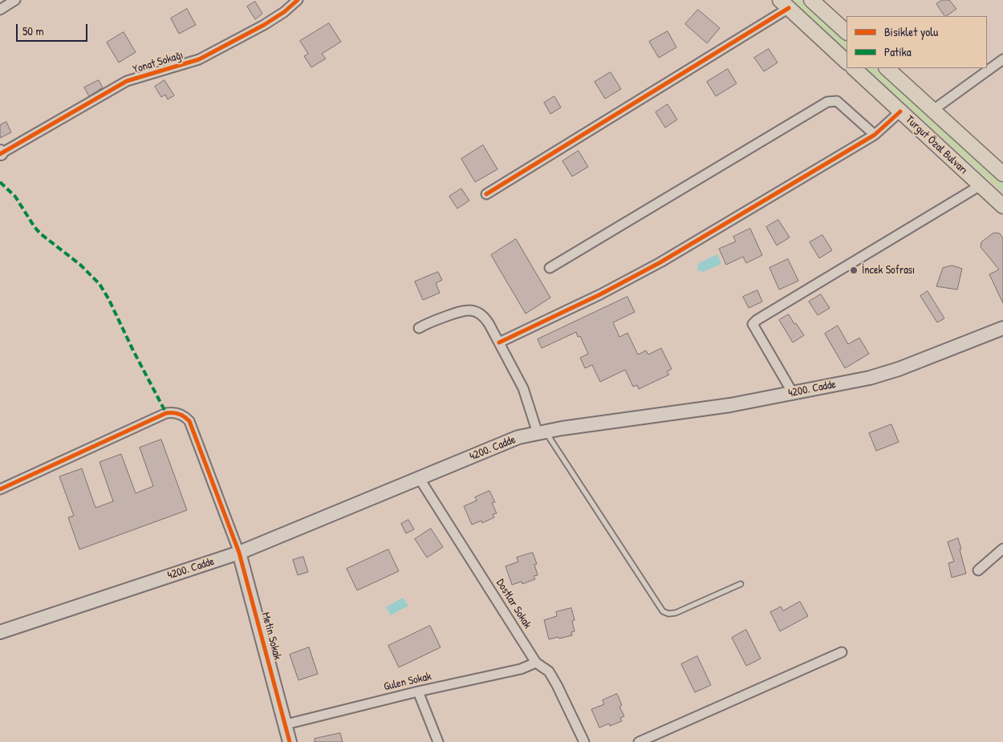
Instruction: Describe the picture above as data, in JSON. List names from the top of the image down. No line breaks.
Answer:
{"streets":{"main road":["Turgut Özal Bulvarı","4200. Cadde","Metin Sokak"],"street":["Yonat Sokağı","Dostlar Sokak","Gulen Sokak"]},"crossings":[["4200. Cadde","Dostlar Sokak"],["4200. Cadde","Metin Sokak"],["Dostlar Sokak","Gulen Sokak"],["Metin Sokak","Gulen Sokak"]],"places":["İncek Sofrası"],"legend":["Bisiklet yolu","Patika"],"scale_bar":"50 m"}
